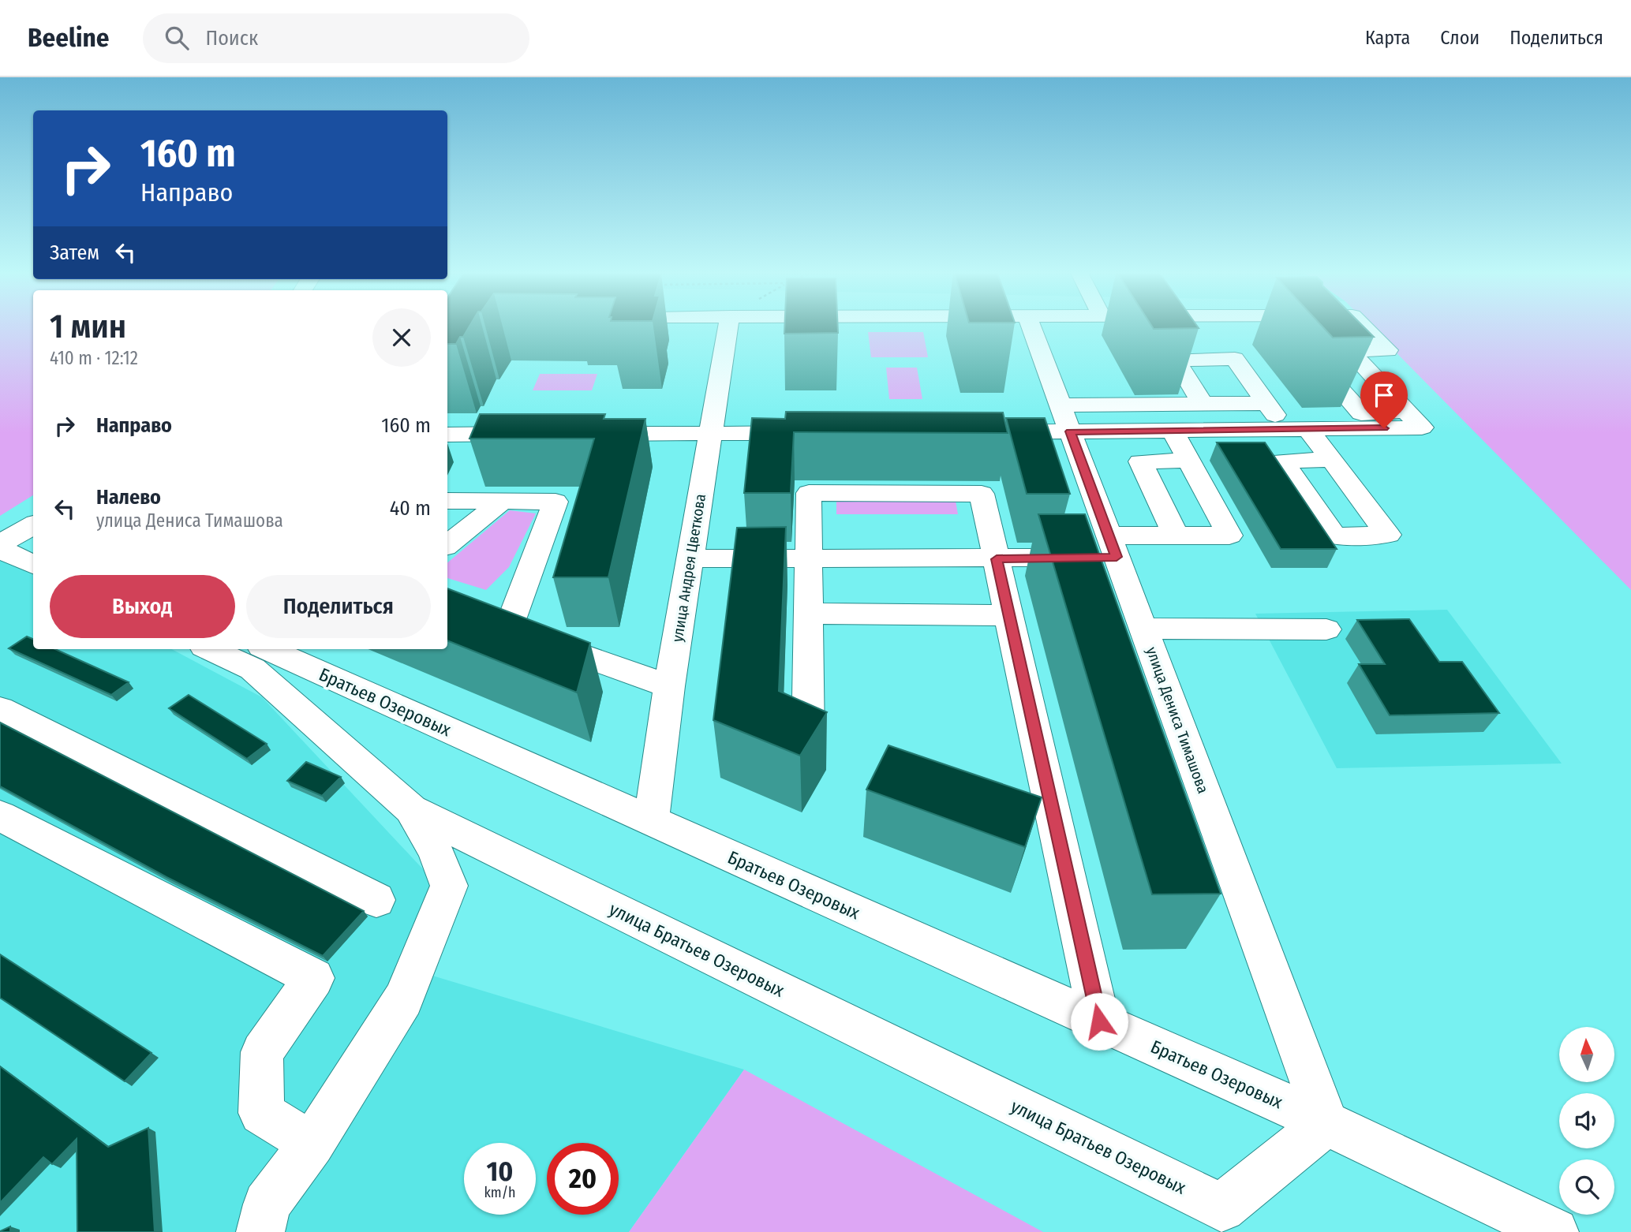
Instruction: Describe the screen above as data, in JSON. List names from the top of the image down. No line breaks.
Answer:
{"streets":{"street":["улица Андрея Цветкова","Братьев Озеровых","улица Дениса Тимашова","улица Братьев Озеровых"]},"crossings":[["улица Андрея Цветкова","Братьев Озеровых"],["Братьев Озеровых","улица Дениса Тимашова"],["Братьев Озеровых","улица Братьев Озеровых"],["улица Дениса Тимашова","улица Братьев Озеровых"]],"north":"top","page":{"header":"Beeline","search":"Поиск","nav":["Карта","Слои","Поделиться"],"turn":["160 m","Направо"],"then":"Затем","heading":["1 мин","410 m · 12:12"],"list":[{"name":"Направо","value":"160 m"},{"name":"Налево","note":"улица Дениса Тимашова","value":"40 m"}],"buttons":["Выход","Поделиться"],"speed":"10 km/h","limit":"20"}}
